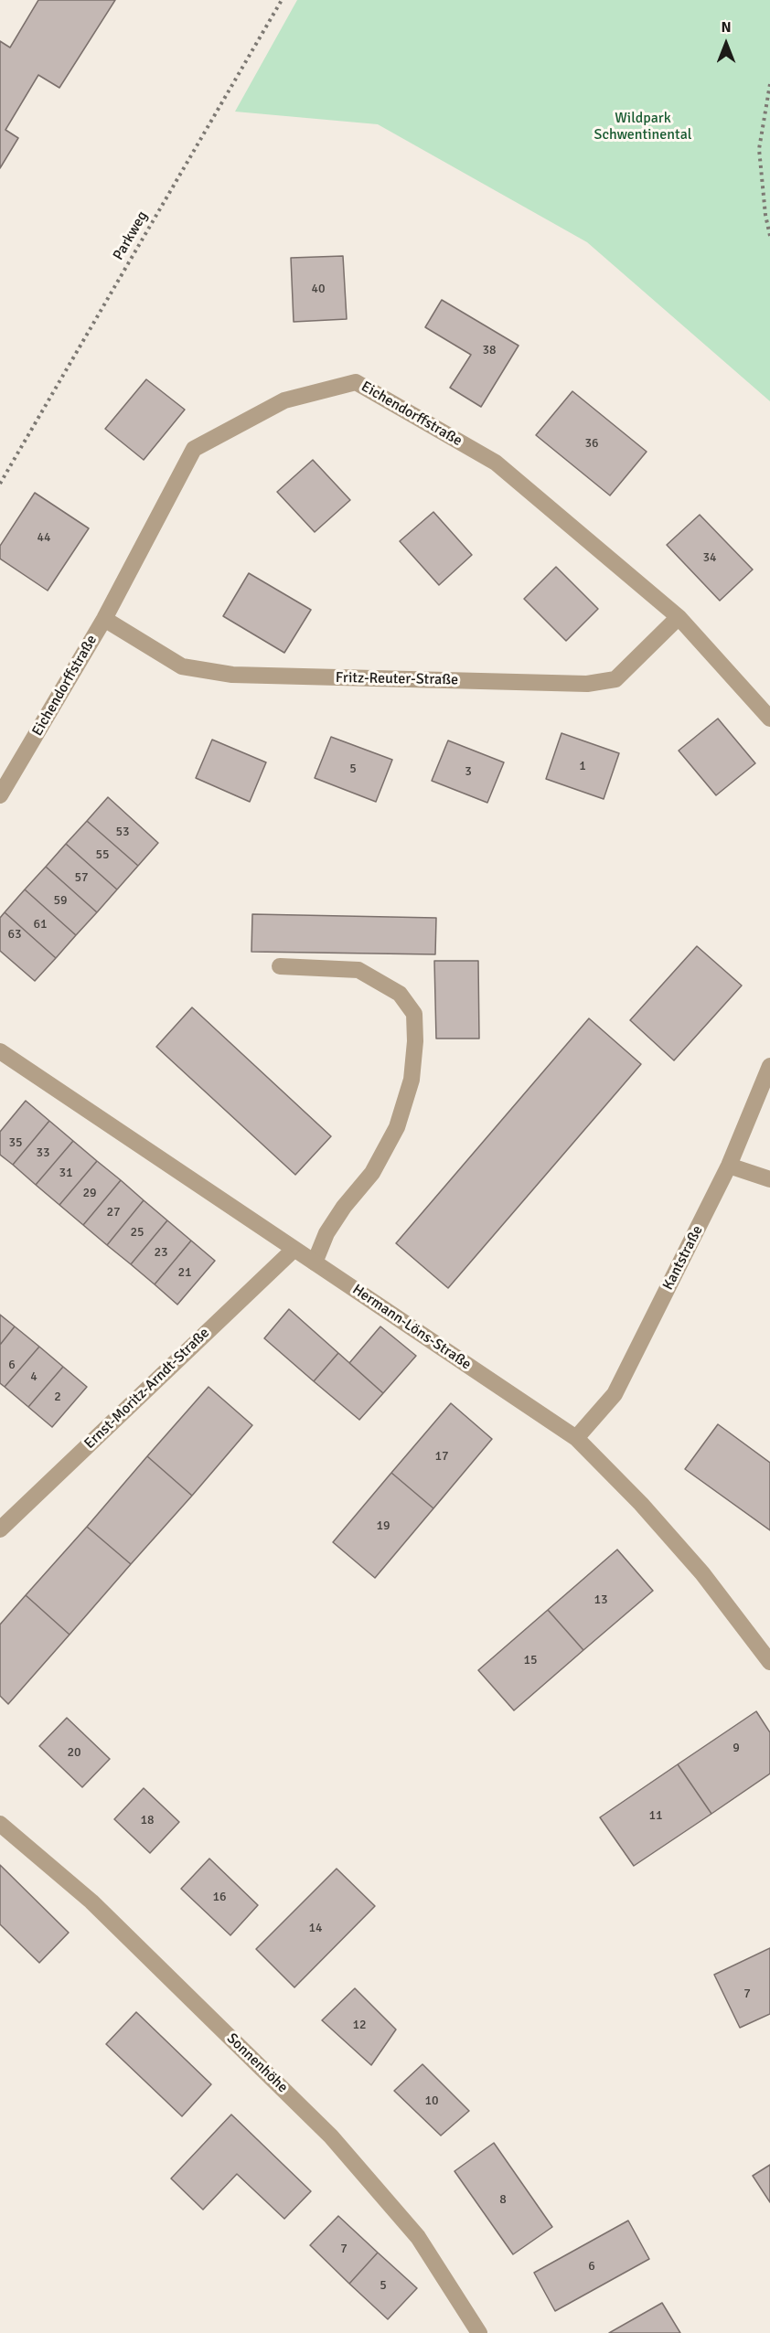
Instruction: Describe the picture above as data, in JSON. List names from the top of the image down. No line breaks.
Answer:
{"streets":{"street":["Eichendorffstraße","Fritz-Reuter-Straße","Kantstraße","Hermann-Löns-Straße","Ernst-Moritz-Arndt-Straße","Sonnenhöhe"],"path":["Parkweg"]},"crossings":[["Eichendorffstraße","Fritz-Reuter-Straße"],["Kantstraße","Hermann-Löns-Straße"],["Hermann-Löns-Straße","Ernst-Moritz-Arndt-Straße"]],"parks":["Wildpark Schwentinental"],"house_numbers":["40","38","36","44","34","1","5","3","53","55","57","59","61","63","35","33","31","29","27","25","23","21","6","4","2","17","19","13","15","9","20","11","18","16","14","7","12","10","8","7","6","5"],"north":"top"}
